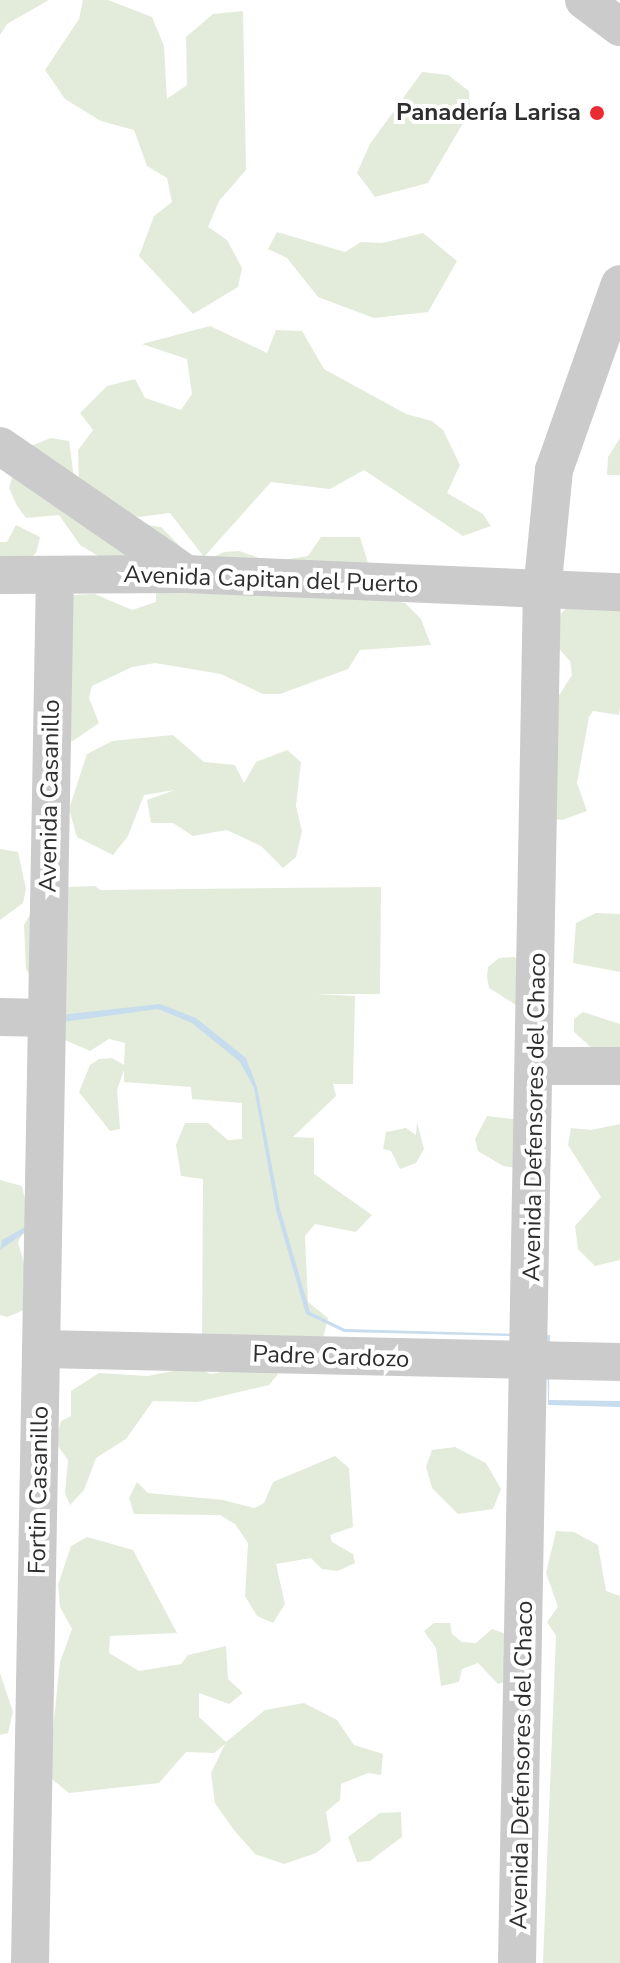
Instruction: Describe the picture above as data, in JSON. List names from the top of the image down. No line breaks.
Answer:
{"streets":{"street":["Avenida Capitan del Puerto","Avenida Casanillo","Avenida Defensores del Chaco","Padre Cardozo","Fortin Casanillo"]},"crossings":[["Avenida Capitan del Puerto","Avenida Casanillo"],["Avenida Capitan del Puerto","Avenida Defensores del Chaco"],["Avenida Casanillo","Fortin Casanillo"],["Avenida Defensores del Chaco","Padre Cardozo"],["Padre Cardozo","Fortin Casanillo"]],"places":["Panadería Larisa"]}
